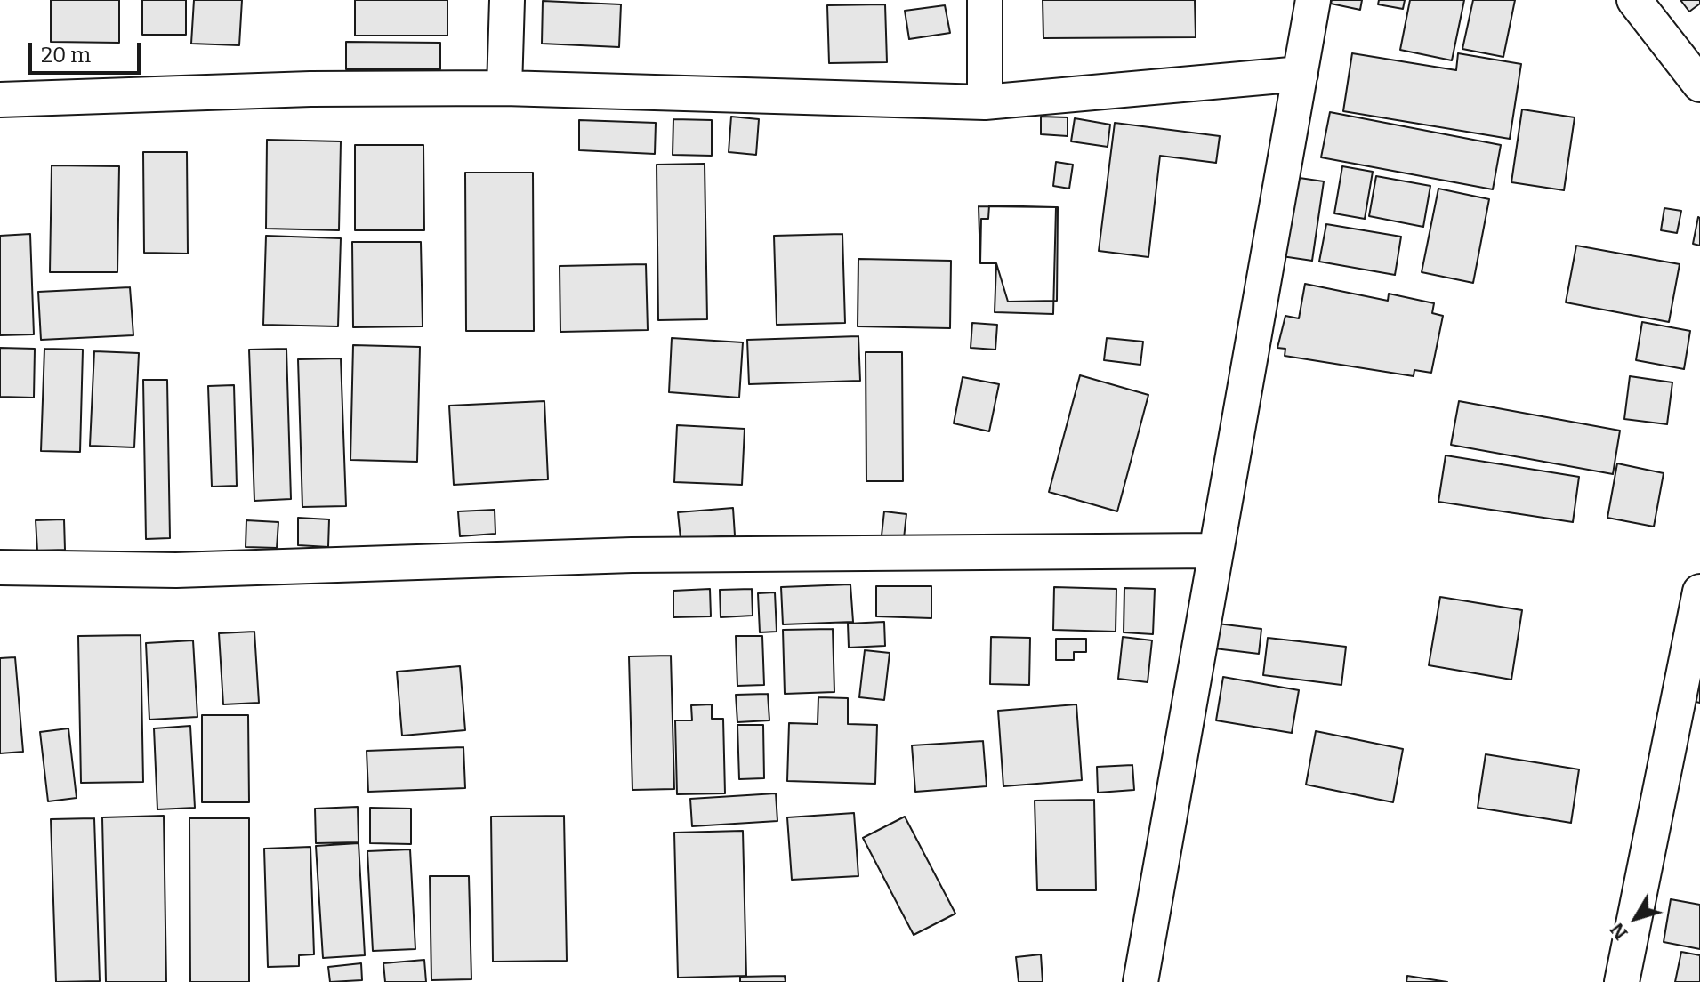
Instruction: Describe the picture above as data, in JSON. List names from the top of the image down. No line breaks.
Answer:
{"scale_bar":"20 m","north":"bottom left"}
